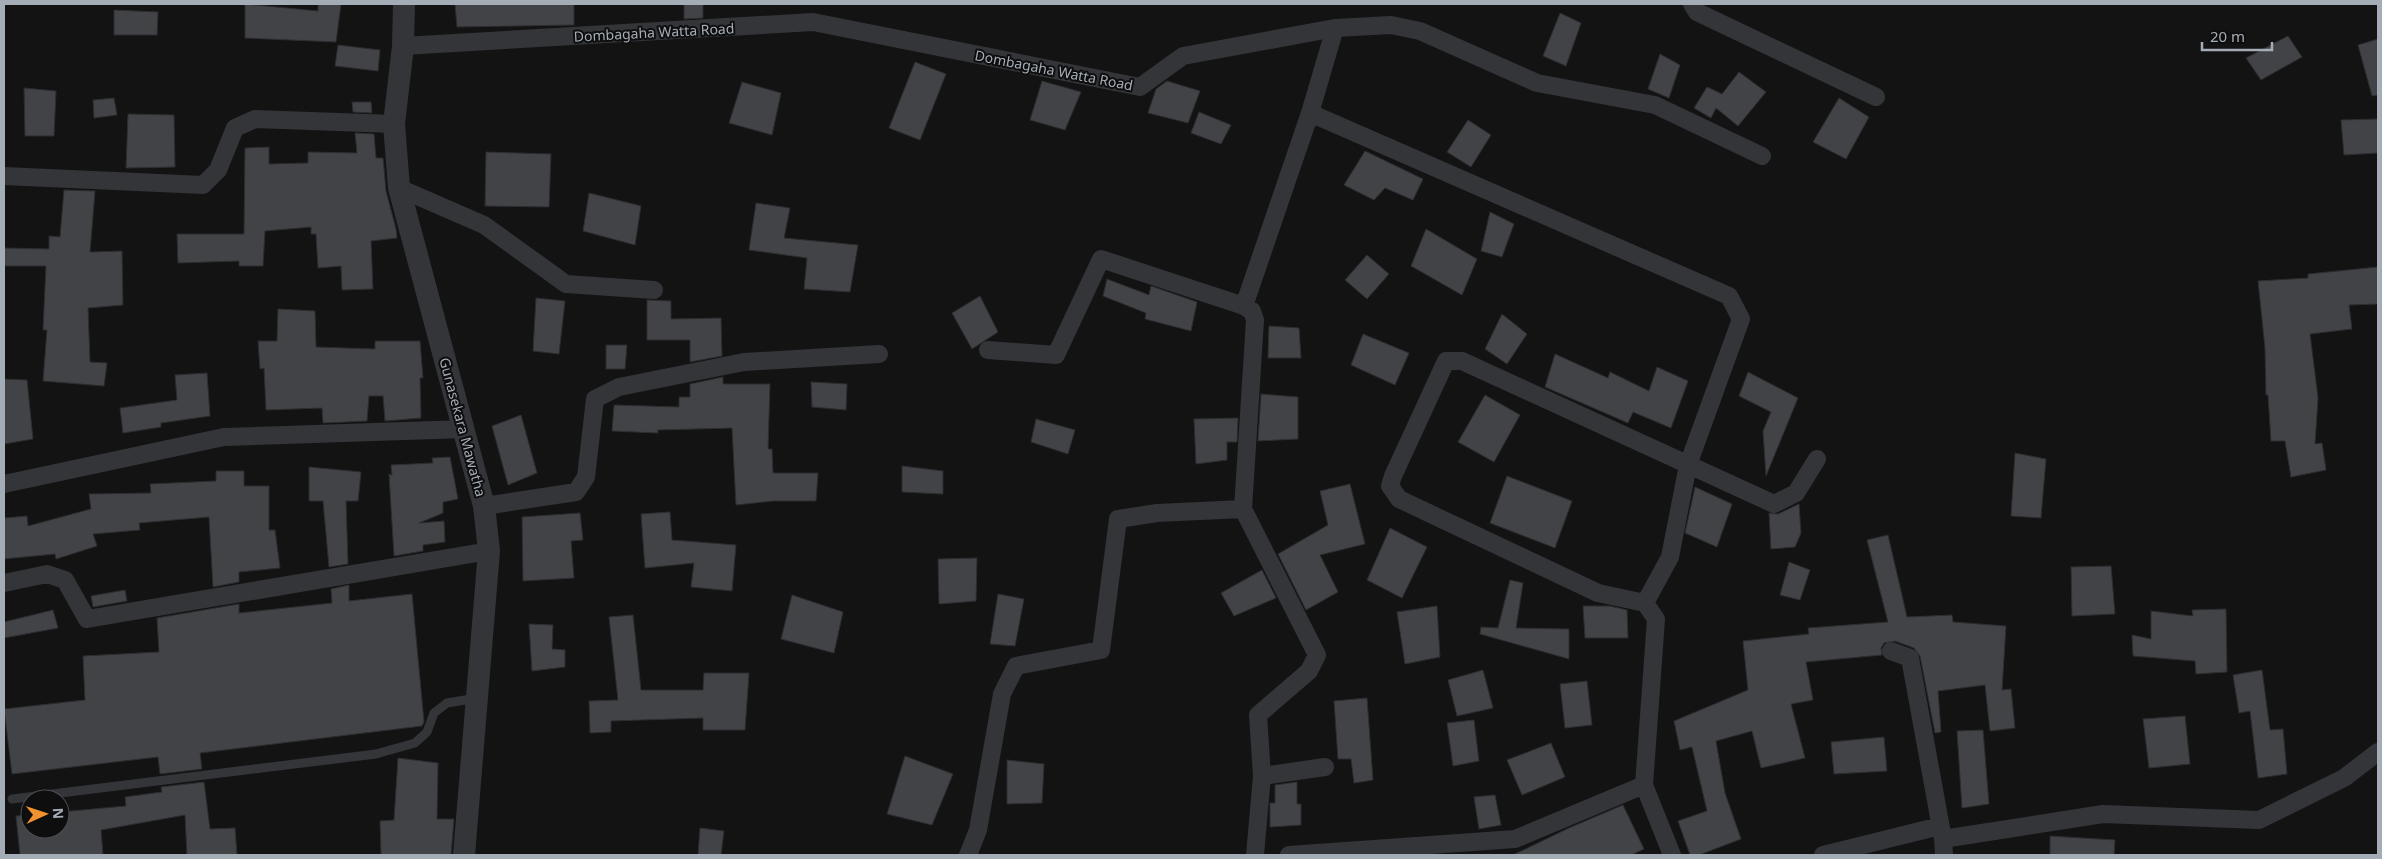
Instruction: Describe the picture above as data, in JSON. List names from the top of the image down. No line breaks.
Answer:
{"streets":{"street":["Dombagaha Watta Road","Gunasekara Mawatha"]},"crossings":[["Dombagaha Watta Road","Gunasekara Mawatha"]],"scale_bar":"20 m","north":"right"}
